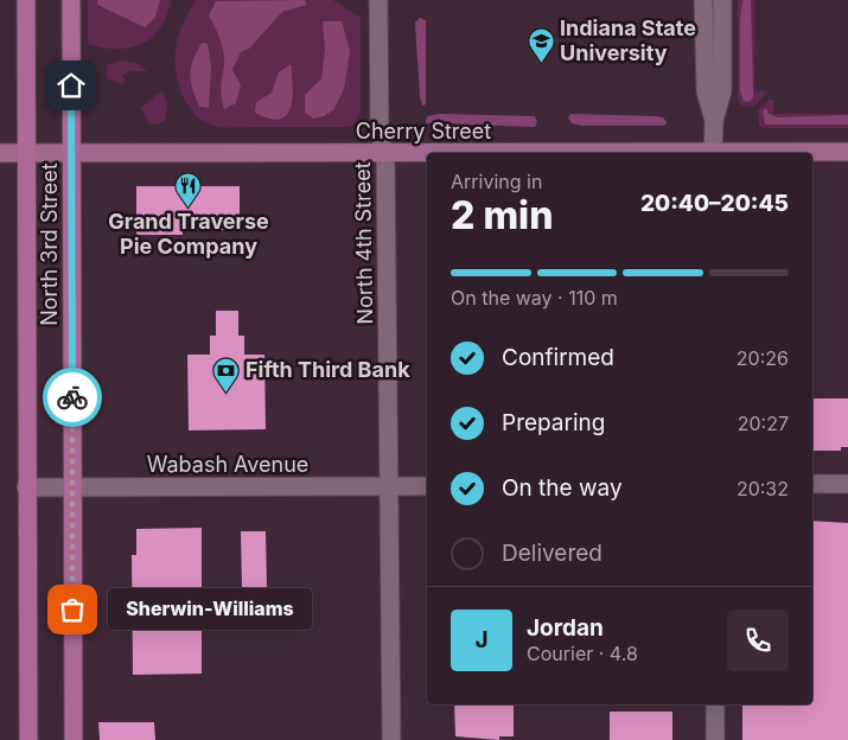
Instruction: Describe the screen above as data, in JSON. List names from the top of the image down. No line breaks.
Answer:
{"streets":{"highway":["North 3rd Street"],"main road":["Cherry Street"],"street":["North 4th Street","Wabash Avenue"]},"crossings":[["Cherry Street","North 4th Street"],["Cherry Street","North 3rd Street"],["North 4th Street","Wabash Avenue"],["North 3rd Street","Wabash Avenue"]],"places":{"school or university":["Indiana State University"],"restaurant":["Grand Traverse Pie Company"],"bank":["Fifth Third Bank"],"other":["Sherwin-Williams"]},"page":{"heading":["2 min","Arriving in","20:40–20:45"],"panel":["Jordan","Courier · 4.8"],"bar":"On the way · 110 m","list":[["Confirmed","20:26"],["Preparing","20:27"],["On the way","20:32"],"Delivered"],"bubble":"Sherwin-Williams","round":"J"}}
